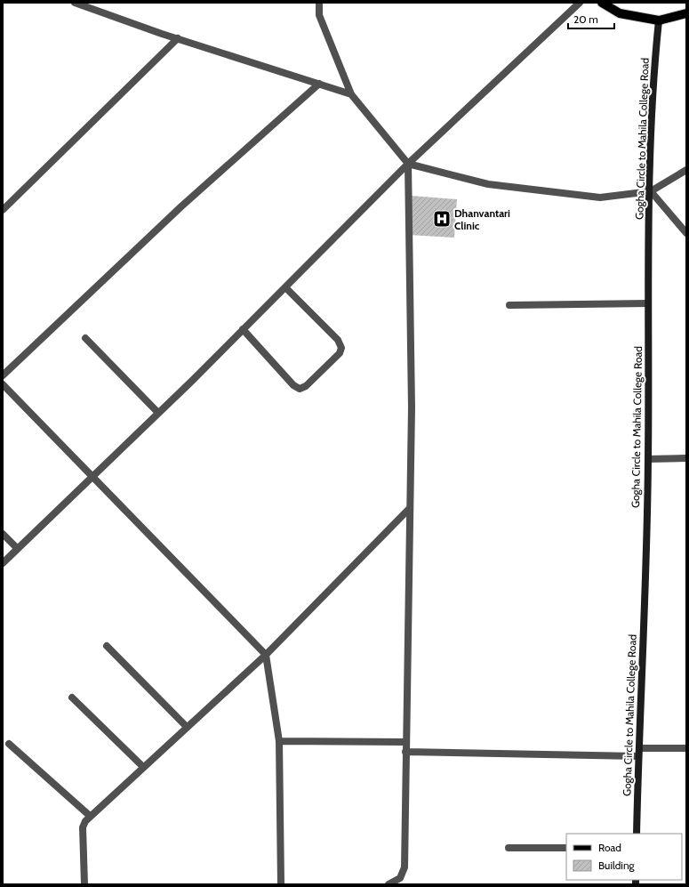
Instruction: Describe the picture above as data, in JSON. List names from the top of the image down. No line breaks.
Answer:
{"streets":{"main road":["Gogha Circle to Mahila College Road"]},"places":{"hospital":["Dhanvantari Clinic"]},"legend":["Road","Building"],"scale_bar":"20 m"}
